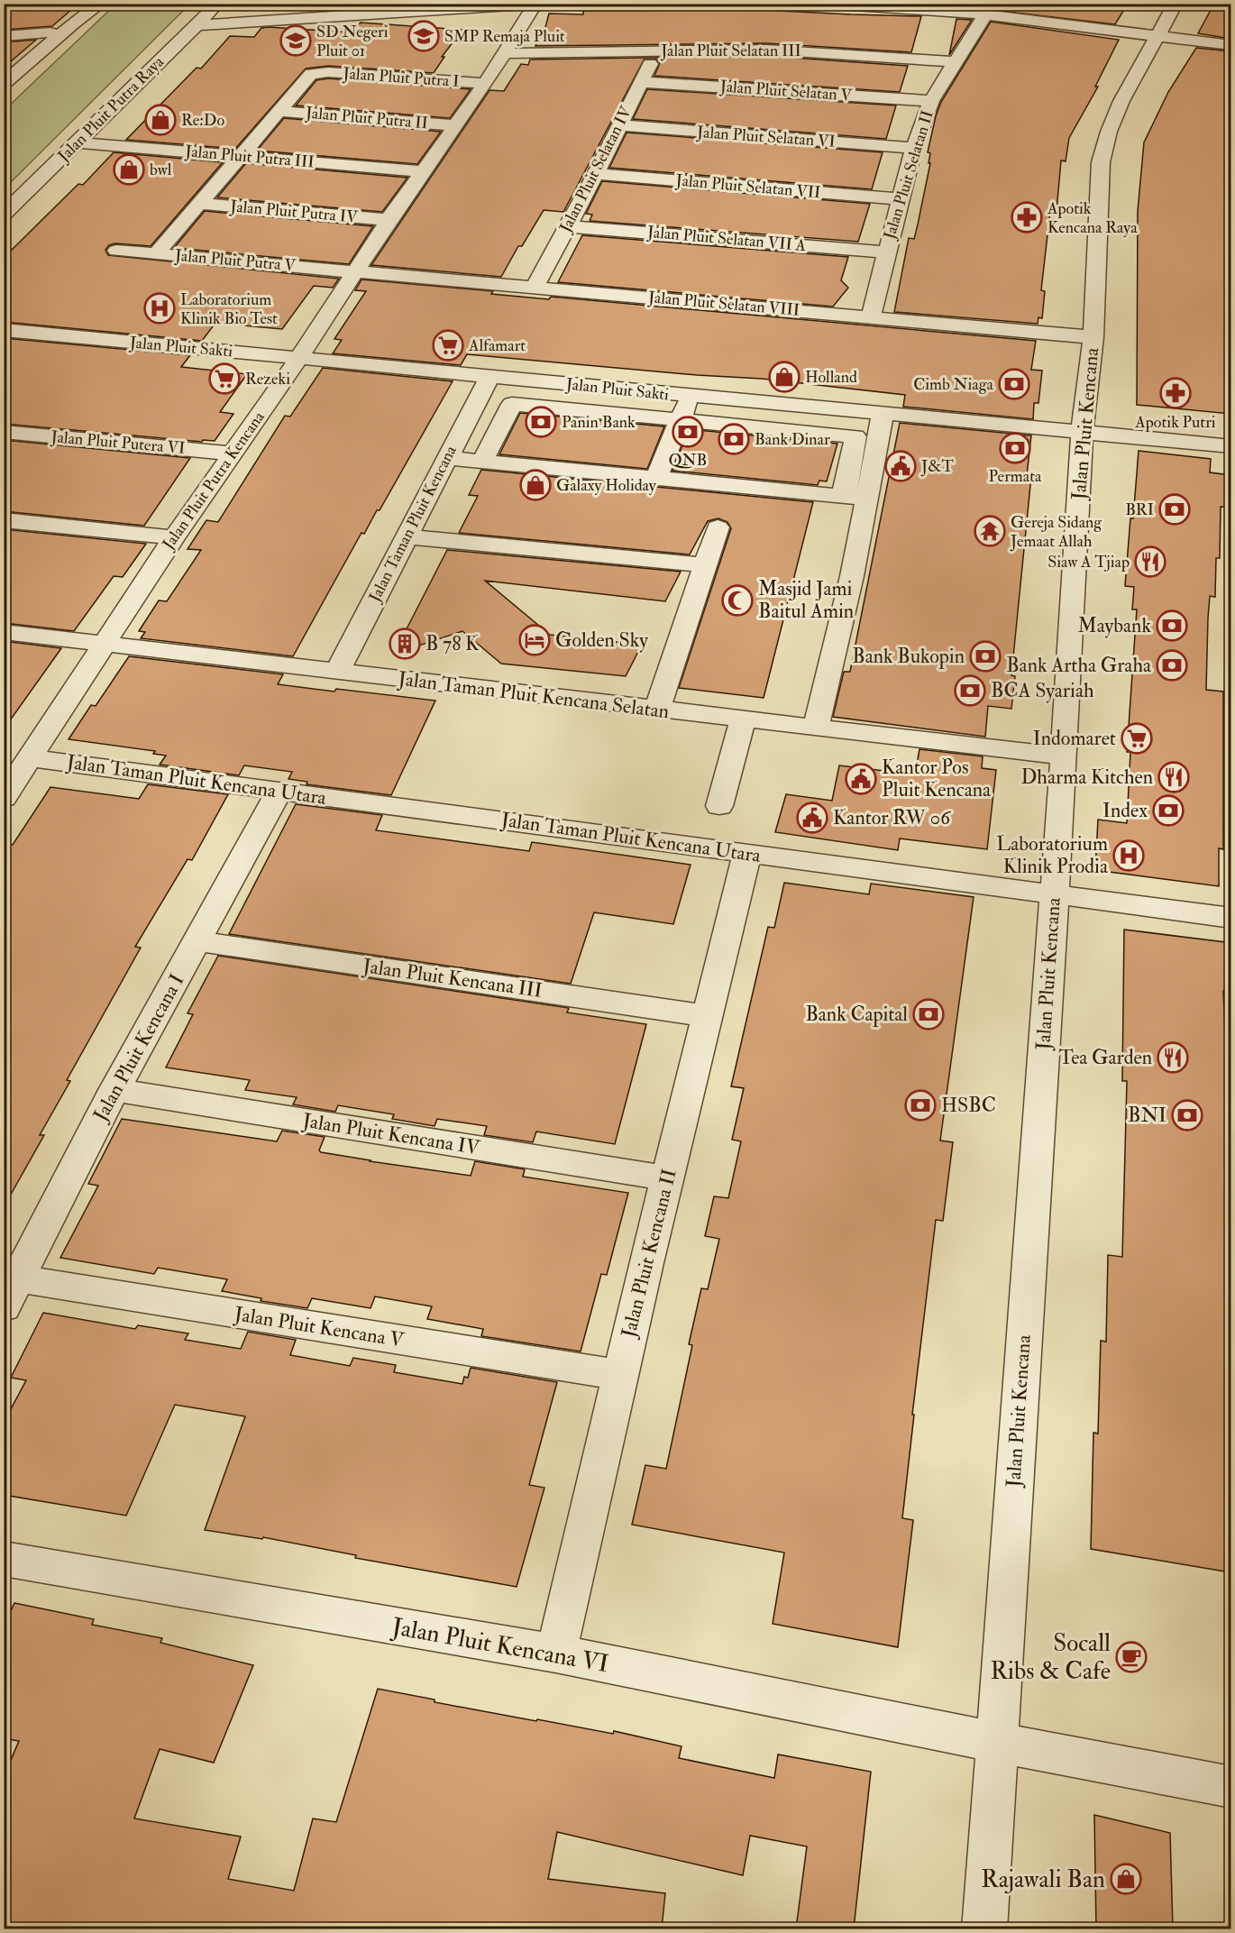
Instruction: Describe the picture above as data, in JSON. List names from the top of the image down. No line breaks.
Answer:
{"streets":{"street":["Jalan Pluit Selatan III","Jalan Pluit Putra I","Jalan Pluit Selatan V","Jalan Pluit Putra Raya","Jalan Pluit Putra II","Jalan Pluit Selatan VI","Jalan Pluit Putra III","Jalan Pluit Selatan IV","Jalan Pluit Selatan II","Jalan Pluit Selatan VII","Jalan Pluit Putra IV","Jalan Pluit Selatan VII A","Jalan Pluit Putra V","Jalan Pluit Selatan VIII","Jalan Pluit Sakti","Jalan Pluit Kencana","Jalan Pluit Putera VI","Jalan Pluit Putra Kencana","Jalan Taman Pluit Kencana","Jalan Taman Pluit Kencana Selatan","Jalan Taman Pluit Kencana Utara","Jalan Pluit Kencana III","Jalan Pluit Kencana I","Jalan Pluit Kencana IV","Jalan Pluit Kencana II","Jalan Pluit Kencana V","Jalan Pluit Kencana VI"]},"crossings":[["Jalan Pluit Selatan III","Jalan Pluit Selatan IV"],["Jalan Pluit Selatan III","Jalan Pluit Selatan II"],["Jalan Pluit Selatan III","Jalan Pluit Putra Kencana"],["Jalan Pluit Putra I","Jalan Pluit Putra II"],["Jalan Pluit Putra I","Jalan Pluit Putra Kencana"],["Jalan Pluit Selatan V","Jalan Pluit Selatan IV"],["Jalan Pluit Selatan V","Jalan Pluit Selatan II"],["Jalan Pluit Putra Raya","Jalan Pluit Putra III"],["Jalan Pluit Putra II","Jalan Pluit Putra Kencana"],["Jalan Pluit Selatan VI","Jalan Pluit Selatan IV"],["Jalan Pluit Selatan VI","Jalan Pluit Selatan II"],["Jalan Pluit Putra III","Jalan Pluit Putra Kencana"],["Jalan Pluit Selatan IV","Jalan Pluit Selatan VII"],["Jalan Pluit Selatan IV","Jalan Pluit Selatan VII A"],["Jalan Pluit Selatan IV","Jalan Pluit Selatan VIII"],["Jalan Pluit Selatan II","Jalan Pluit Selatan VII"],["Jalan Pluit Selatan II","Jalan Pluit Selatan VII A"],["Jalan Pluit Selatan II","Jalan Pluit Selatan VIII"],["Jalan Pluit Putra IV","Jalan Pluit Putra Kencana"],["Jalan Pluit Putra V","Jalan Pluit Selatan VIII"],["Jalan Pluit Putra V","Jalan Pluit Putra Kencana"],["Jalan Pluit Selatan VIII","Jalan Pluit Kencana"],["Jalan Pluit Selatan VIII","Jalan Pluit Putra Kencana"],["Jalan Pluit Sakti","Jalan Pluit Kencana"],["Jalan Pluit Sakti","Jalan Pluit Putra Kencana"],["Jalan Pluit Sakti","Jalan Taman Pluit Kencana"],["Jalan Pluit Kencana","Jalan Taman Pluit Kencana Selatan"],["Jalan Pluit Kencana","Jalan Taman Pluit Kencana Utara"],["Jalan Pluit Kencana","Jalan Pluit Kencana VI"],["Jalan Pluit Putera VI","Jalan Pluit Putra Kencana"],["Jalan Pluit Putra Kencana","Jalan Taman Pluit Kencana Selatan"],["Jalan Pluit Putra Kencana","Jalan Taman Pluit Kencana Utara"],["Jalan Taman Pluit Kencana","Jalan Taman Pluit Kencana Selatan"],["Jalan Taman Pluit Kencana Utara","Jalan Pluit Kencana I"],["Jalan Taman Pluit Kencana Utara","Jalan Pluit Kencana II"],["Jalan Pluit Kencana III","Jalan Pluit Kencana I"],["Jalan Pluit Kencana III","Jalan Pluit Kencana II"],["Jalan Pluit Kencana I","Jalan Pluit Kencana IV"],["Jalan Pluit Kencana I","Jalan Pluit Kencana V"],["Jalan Pluit Kencana IV","Jalan Pluit Kencana II"],["Jalan Pluit Kencana II","Jalan Pluit Kencana V"],["Jalan Pluit Kencana II","Jalan Pluit Kencana VI"]],"places":{"school or university":["SMP Remaja Pluit","SD Negeri Pluit 01"],"shop":["Re:Do","bwl","Holland","Galaxy Holiday","Rajawali Ban"],"pharmacy":["Apotik Kencana Raya","Apotik Putri"],"hospital":["Laboratorium Klinik Bio Test","Laboratorium Klinik Prodia"],"supermarket":["Alfamart","Rezeki","Indomaret"],"bank":["Cimb Niaga","Panin Bank","QNB","Bank Dinar","Permata","BRI","Maybank","Bank Bukopin","Bank Artha Graha","BCA Syariah","Index","Bank Capital","HSBC","BNI"],"public building":["J&T","Kantor Pos Pluit Kencana","Kantor RW 06"],"temple":["Gereja Sidang Jemaat Allah"],"restaurant":["Siaw A Tjiap","Dharma Kitchen","Tea Garden"],"mosque":["Masjid Jami Baitul Amin"],"hotel":["Golden Sky"],"building":["B 78 K"],"cafe":["Socall Ribs & Cafe"]}}
